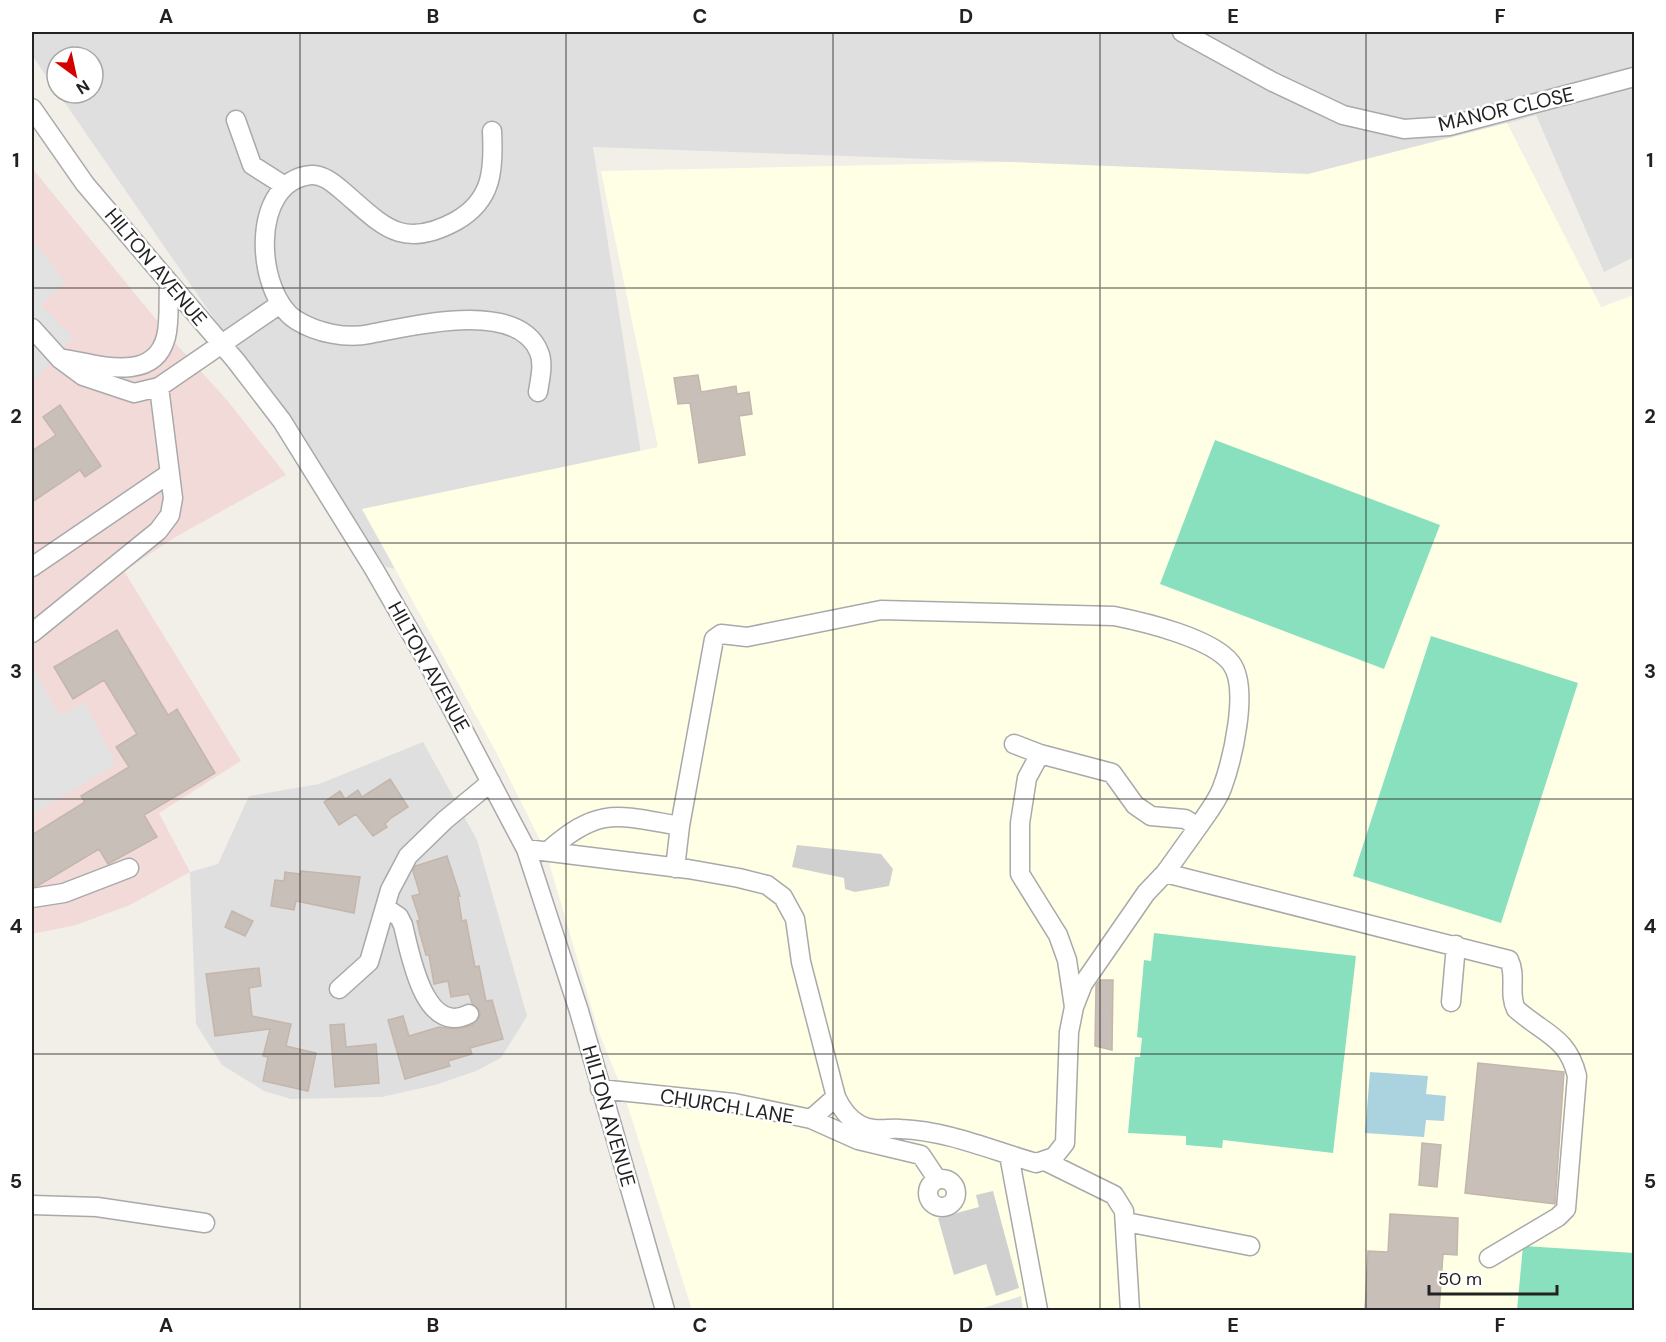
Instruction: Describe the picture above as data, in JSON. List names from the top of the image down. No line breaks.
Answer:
{"streets":{"street":["MANOR CLOSE","HILTON AVENUE","CHURCH LANE"]},"crossings":[["HILTON AVENUE","CHURCH LANE"]],"scale_bar":"50 m","north":"bottom right","grid":{"columns":["A","B","C","D","E","F"],"rows":["1","2","3","4","5"]}}
